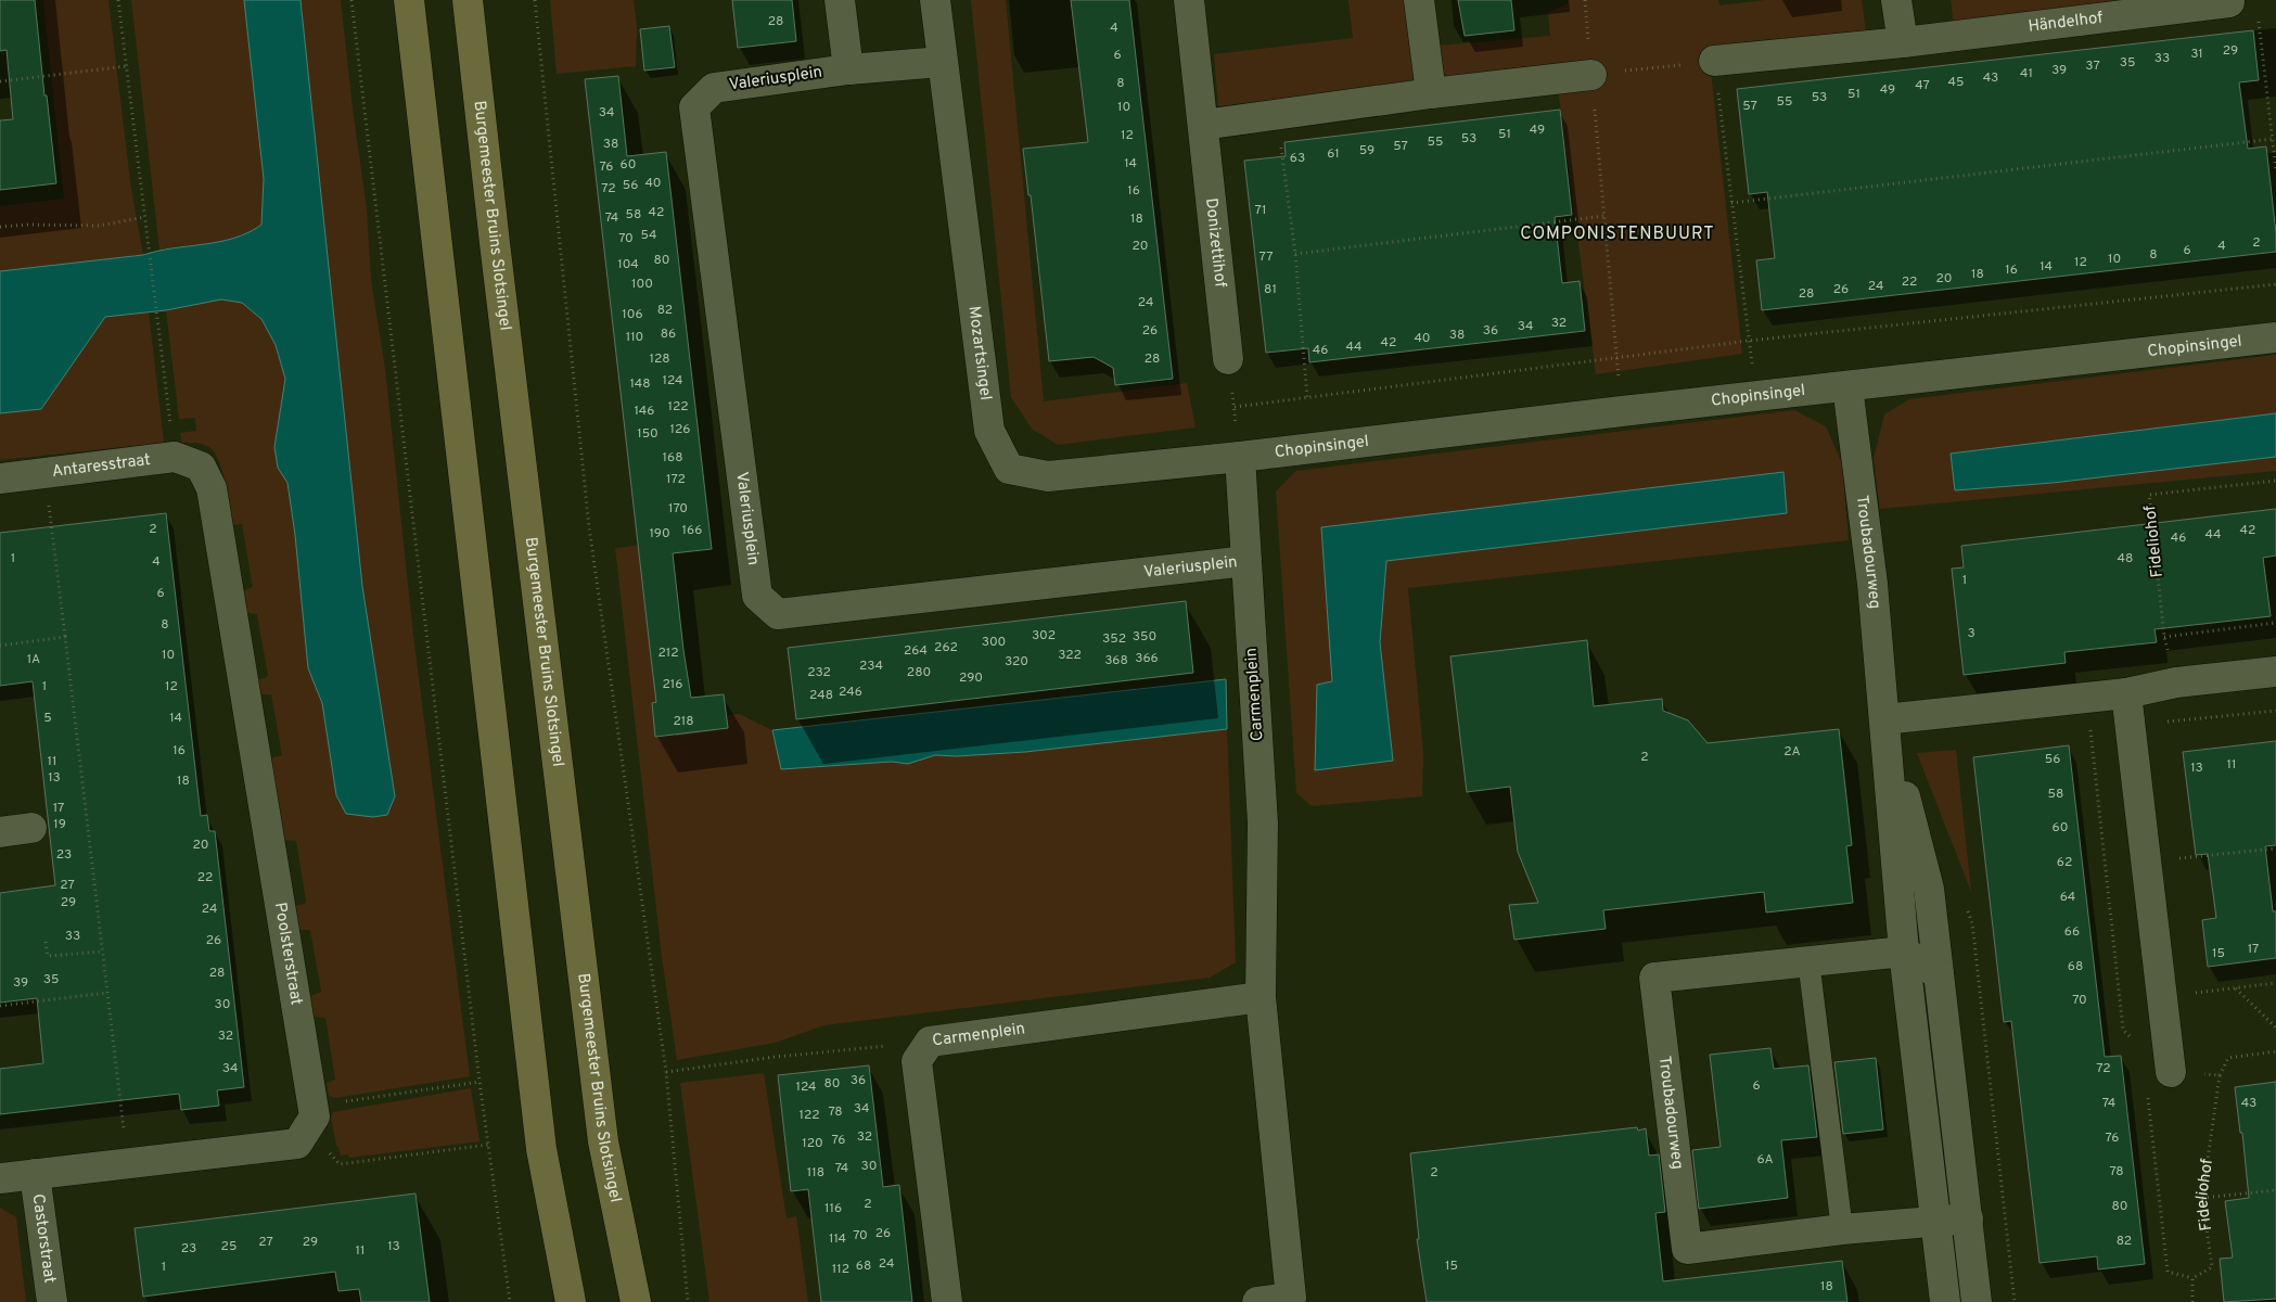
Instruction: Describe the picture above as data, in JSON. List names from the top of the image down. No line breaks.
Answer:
{"streets":{"main road":["Burgemeester Bruins Slotsingel"],"street":["Händelhof","Valeriusplein","Donizettihof","Chopinsingel","Mozartsingel","Antaresstraat","Troubadourweg","Carmenplein","Poolsterstraat","Castorstraat"],"path":["Fideliohof"]},"crossings":[["Valeriusplein","Mozartsingel"],["Valeriusplein","Carmenplein"],["Chopinsingel","Mozartsingel"],["Chopinsingel","Troubadourweg"],["Chopinsingel","Carmenplein"],["Mozartsingel","Carmenplein"],["Antaresstraat","Poolsterstraat"]],"districts":["COMPONISTENBUURT"],"house_numbers":["28","4","29","31","6","33","35","37","39","41","43","45","8","47","49","51","53","55","57","10","34","49","51","12","53","55","38","57","59","61","63","14","60","76","40","56","72","16","71","42","58","74","18","54","70","2","20","4","6","8","77","10","80","12","104","14","16","18","20","22","100","24","81","26","28","24","82","106","32","34","26","36","86","38","110","40","42","44","46","128","28","124","148","122","146","126","150","168","172","170","2","166","42","190","44","46","1","48","4","1","6","8","3","302","350","352","300","262","264","212","10","322","366","1A","368","320","234","232","280","290","216","1","12","246","248","5","14","218","16","2A","2","56","11","11","13","13","18","58","17","19","60","20","23","62","22","27","64","29","24","66","33","26","17","15","68","28","35","39","70","30","32","34","72","36","80","6","124","74","43","34","78","122","32","76","76","120","6A","30","74","78","118","2","2","80","116","26","70","114","82","27","29","25","13","23","11","24","68","15","1","112","18"]}
